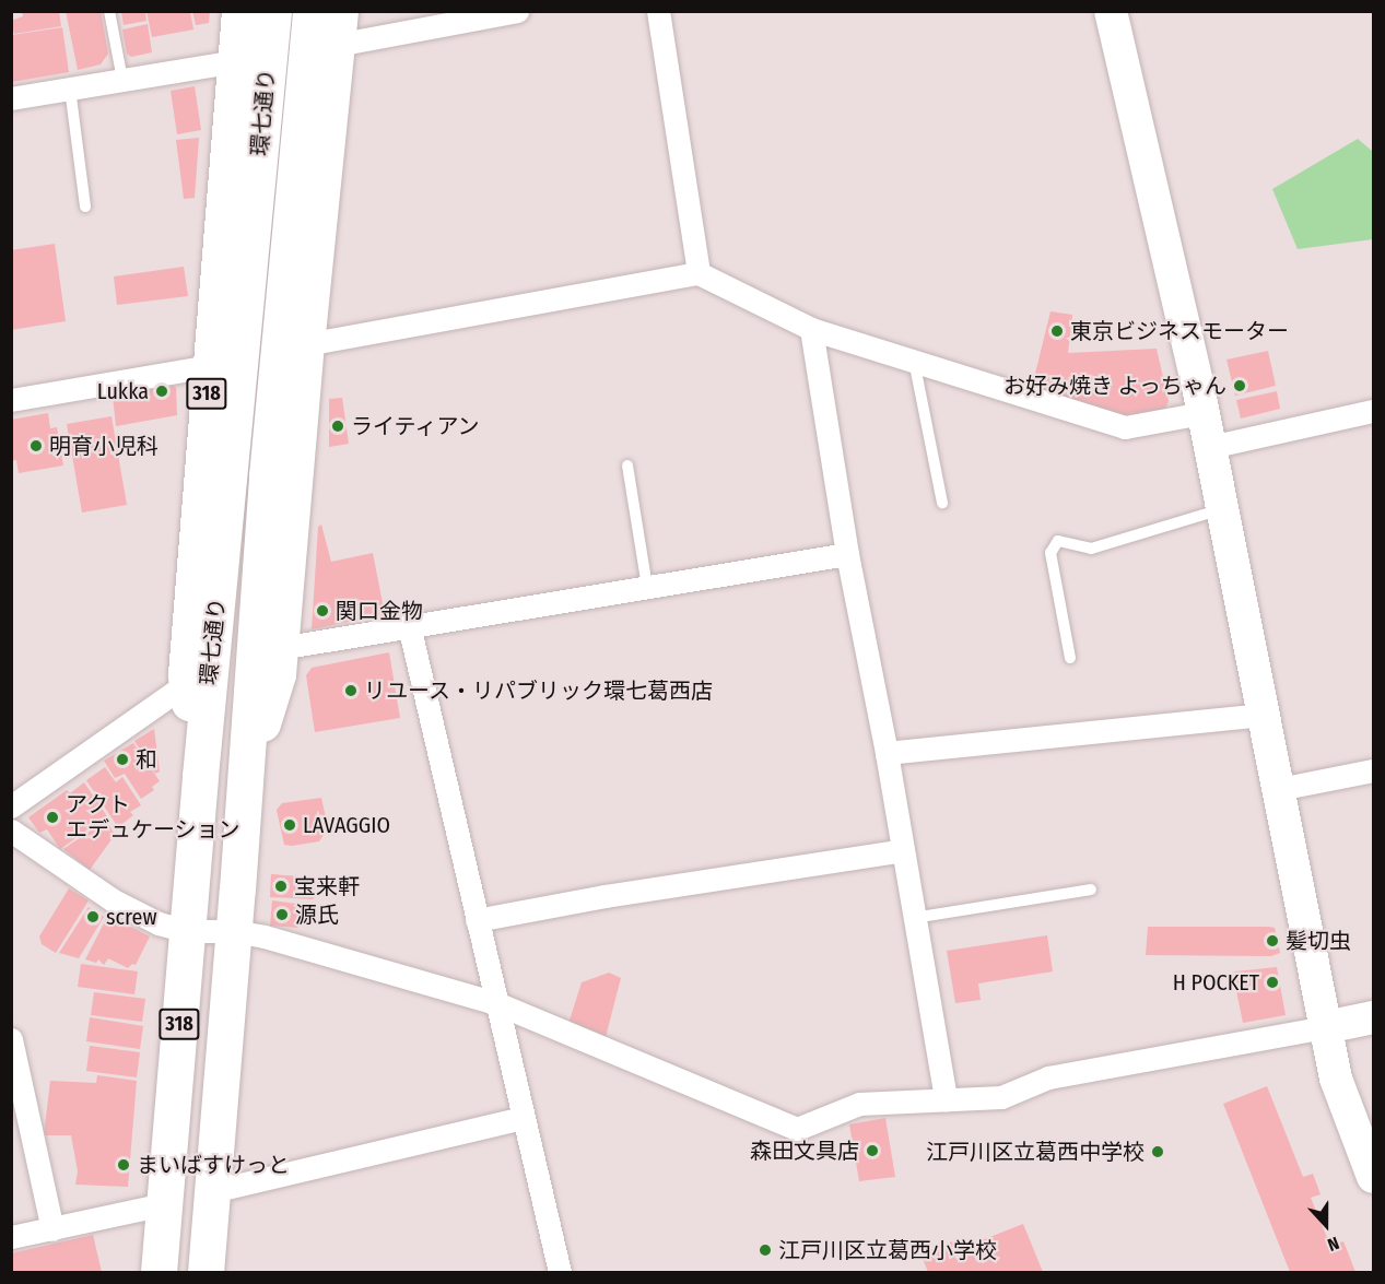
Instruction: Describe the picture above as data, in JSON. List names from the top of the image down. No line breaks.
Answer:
{"streets":{"main road":["環七通り","318"]},"crossings":[["環七通り","318"]],"places":["東京ビジネスモーター","お好み焼き よっちゃん","Lukka","ライティアン","明育小児科","関口金物","リユース・リパブリック環七葛西店","和","アクト エデュケーション","LAVAGGIO","宝来軒","源氏","screw","髪切虫","H POCKET","森田文具店","江戸川区立葛西中学校","まいばすけっと","江戸川区立葛西小学校"],"north":"bottom"}
